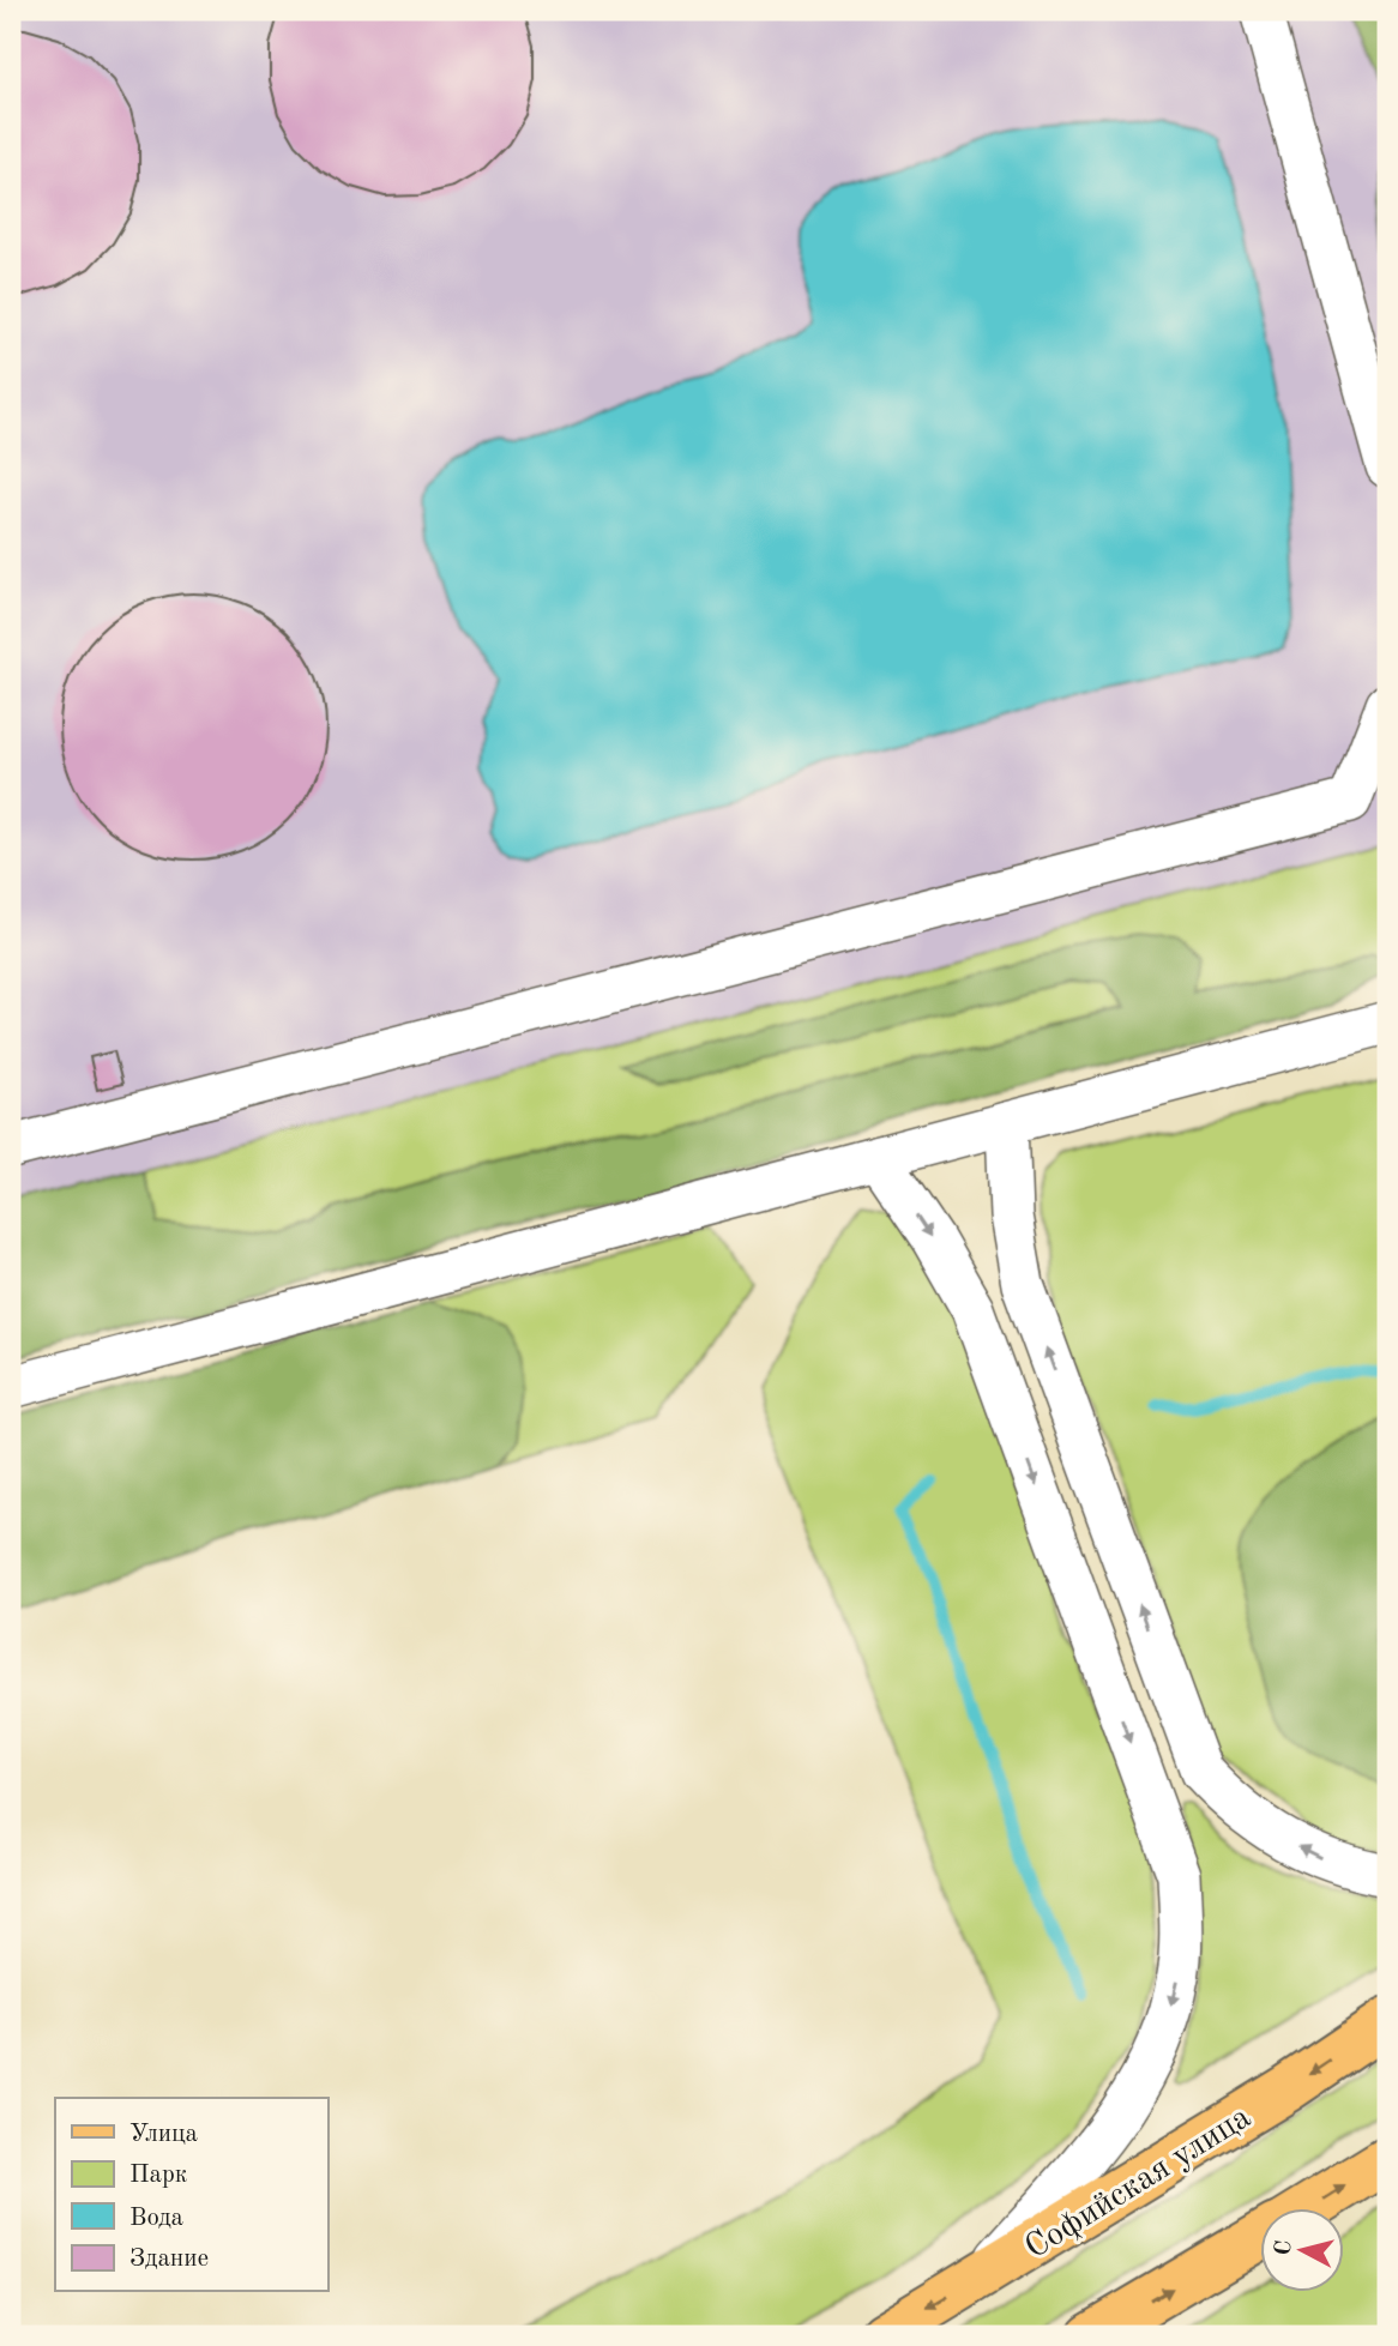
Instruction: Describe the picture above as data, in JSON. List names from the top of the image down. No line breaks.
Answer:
{"streets":{"main road":["Софийская улица"]},"legend":["Улица","Парк","Вода","Здание"],"north":"left"}
